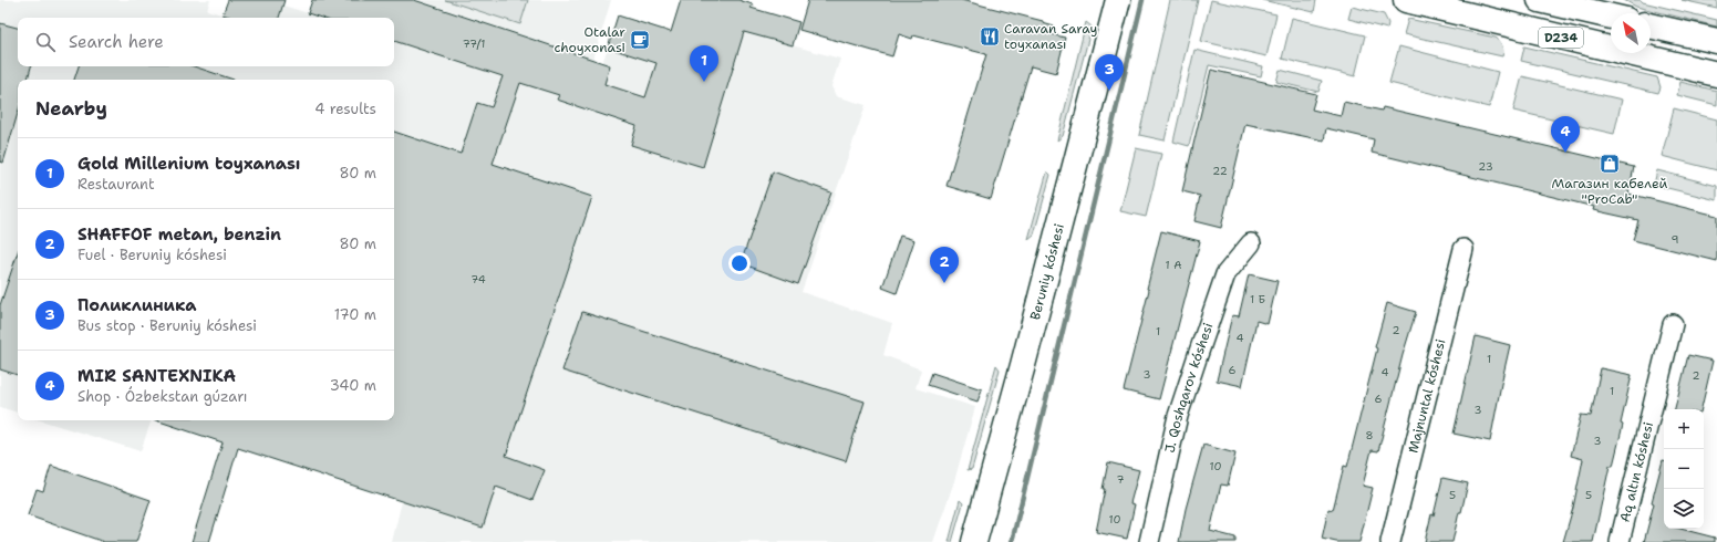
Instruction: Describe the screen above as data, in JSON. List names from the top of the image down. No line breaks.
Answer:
{"streets":{"street":["D234","Beruniy kóshesi","J. Qoshqarov kóshesi","Majnuntal kóshesi","Aq altın kóshesi"]},"places":{"restaurant":["Caravan Saray toyxanası"],"cafe":["Otalar choyxonasi"],"shop":["Магазин кабелей \"ProCab\""]},"house_numbers":["77/1","23","22","9","1 А","74","1 Б","2","1","4","1","6","4","3","2","1","6","3","8","3","10","7","5","5","10"],"north":"top left","page":{"search":"Search here","pins":["1","3","4","2"],"heading":["Nearby","4 results"],"list":[{"mark":"1","name":"Gold Millenium toyxanası","note":"Restaurant","value":"80 m"},{"mark":"2","name":"SHAFFOF metan, benzin","note":"Fuel · Beruniy kóshesi","value":"80 m"},{"mark":"3","name":"Поликлиника","note":"Bus stop · Beruniy kóshesi","value":"170 m"},{"mark":"4","name":"MIR SANTEXNIKA","note":"Shop · Ózbekstan gúzarı","value":"340 m"}],"map_buttons":["+","−"]}}
